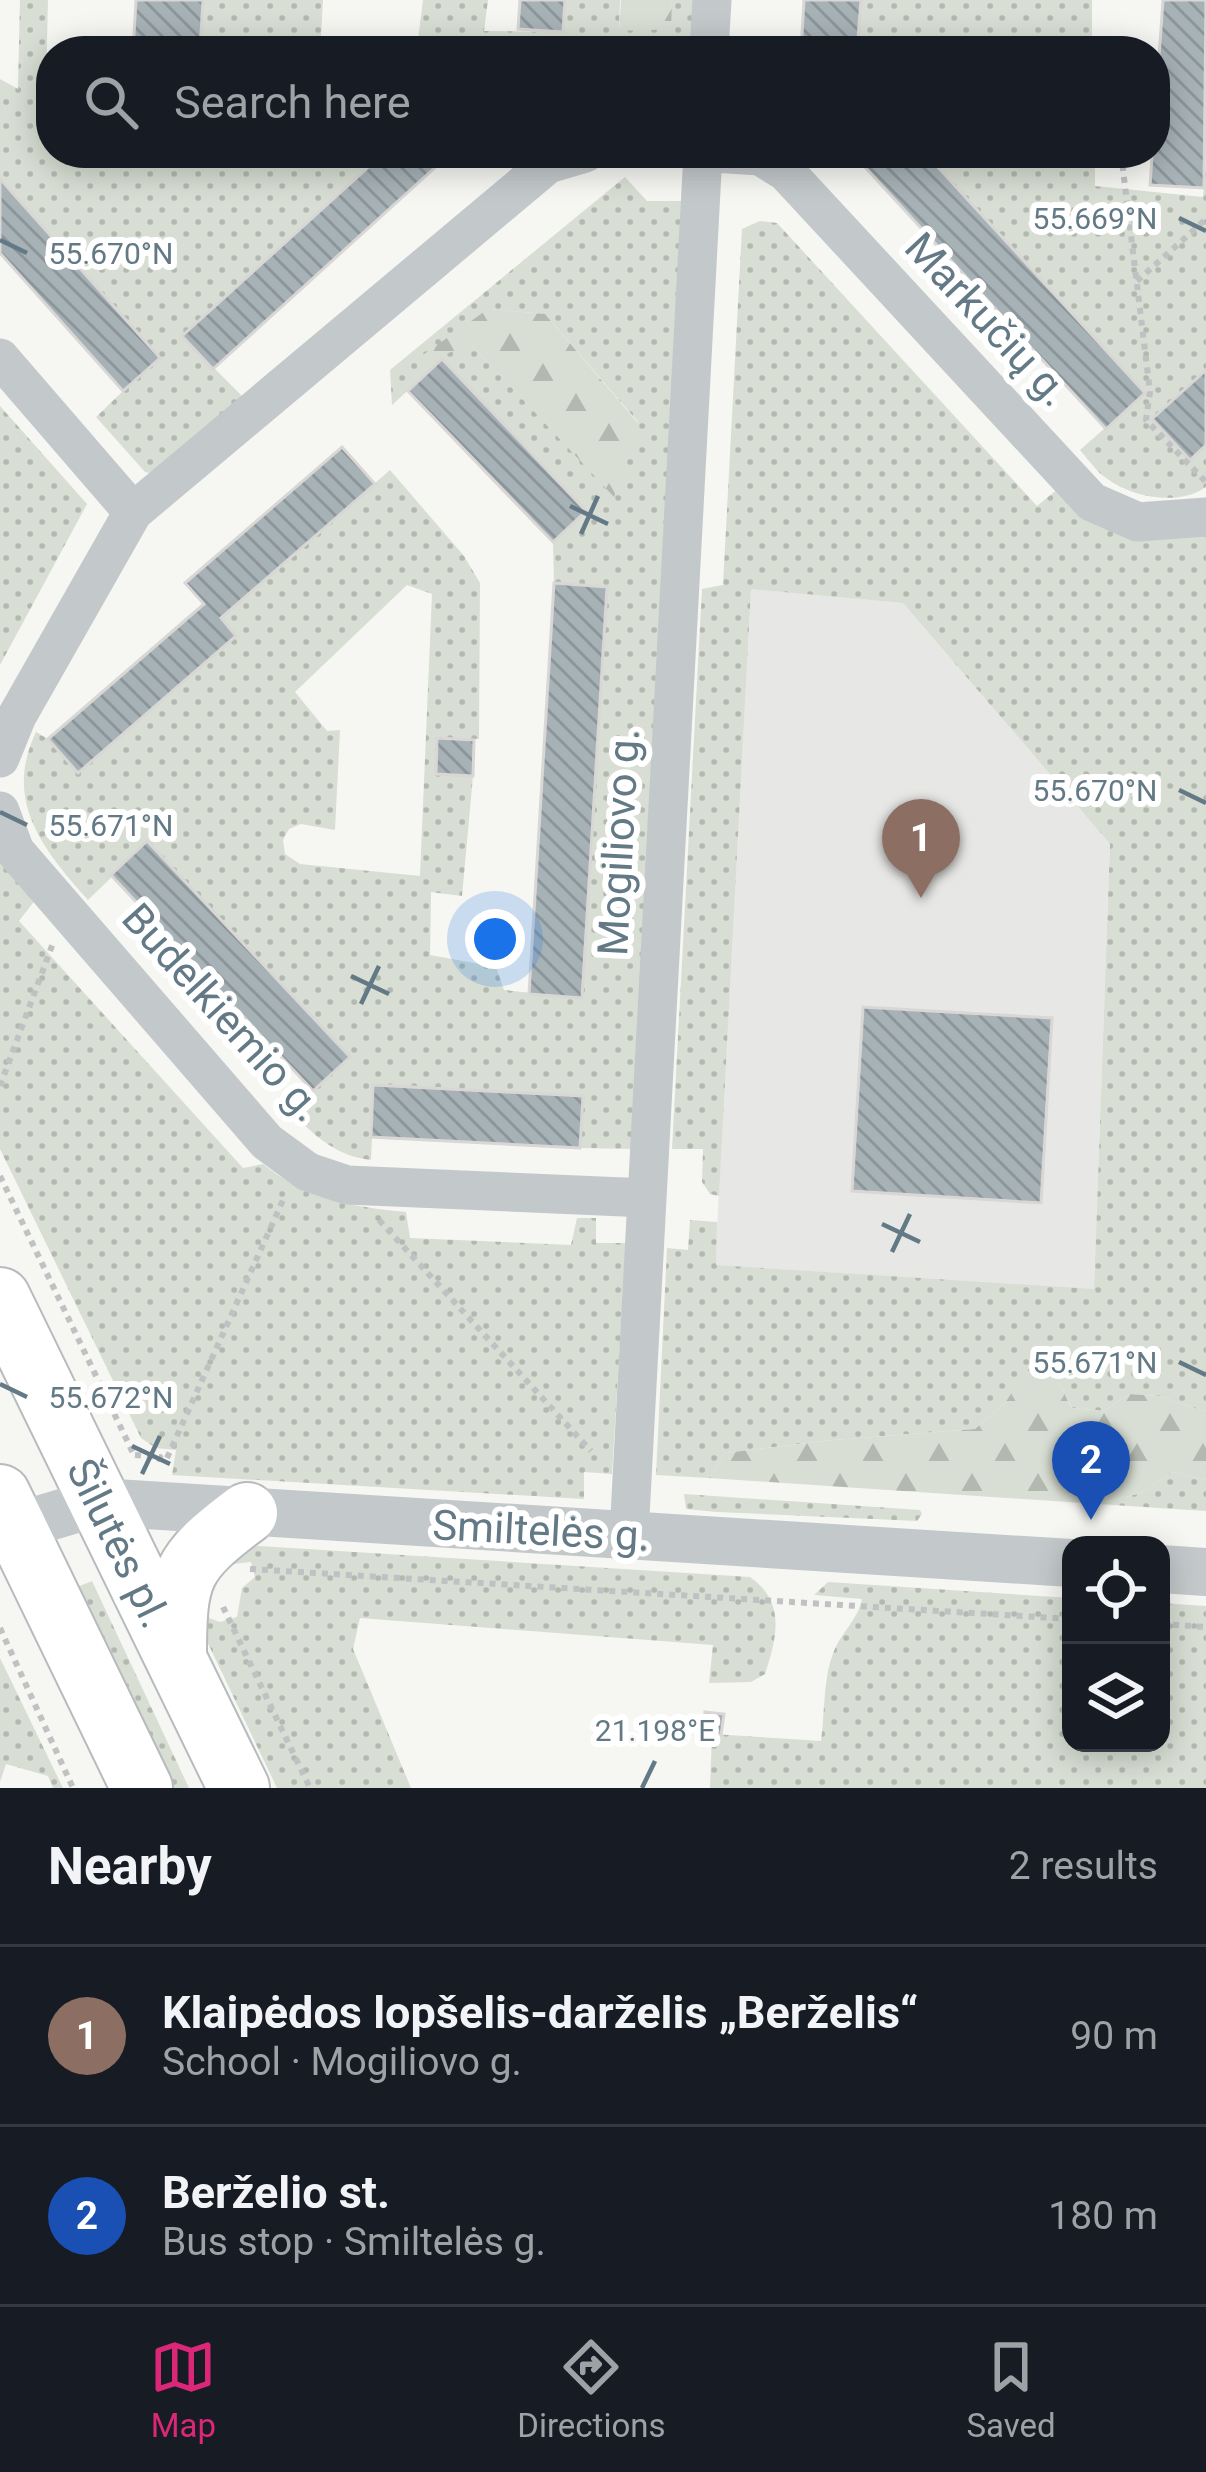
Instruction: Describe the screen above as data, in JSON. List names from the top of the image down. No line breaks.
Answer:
{"streets":{"main road":["Šilutės pl."],"street":["Markučių g.","Mogiliovo g.","Budelkiemio g.","Smiltelės g."]},"crossings":[["Mogiliovo g.","Budelkiemio g."],["Mogiliovo g.","Smiltelės g."],["Smiltelės g.","Šilutės pl."]],"page":{"search":"Search here","pins":["1","2"],"heading":["Nearby","2 results"],"list":[{"mark":"1","name":"Klaipėdos lopšelis-darželis „Berželis“","note":"School · Mogiliovo g.","value":"90 m"},{"mark":"2","name":"Berželio st.","note":"Bus stop · Smiltelės g.","value":"180 m"}],"nav":["Map","Directions","Saved"]},"coordinates":["55.669°N","55.670°N","55.671°N","55.672°N","21.198°E"]}
